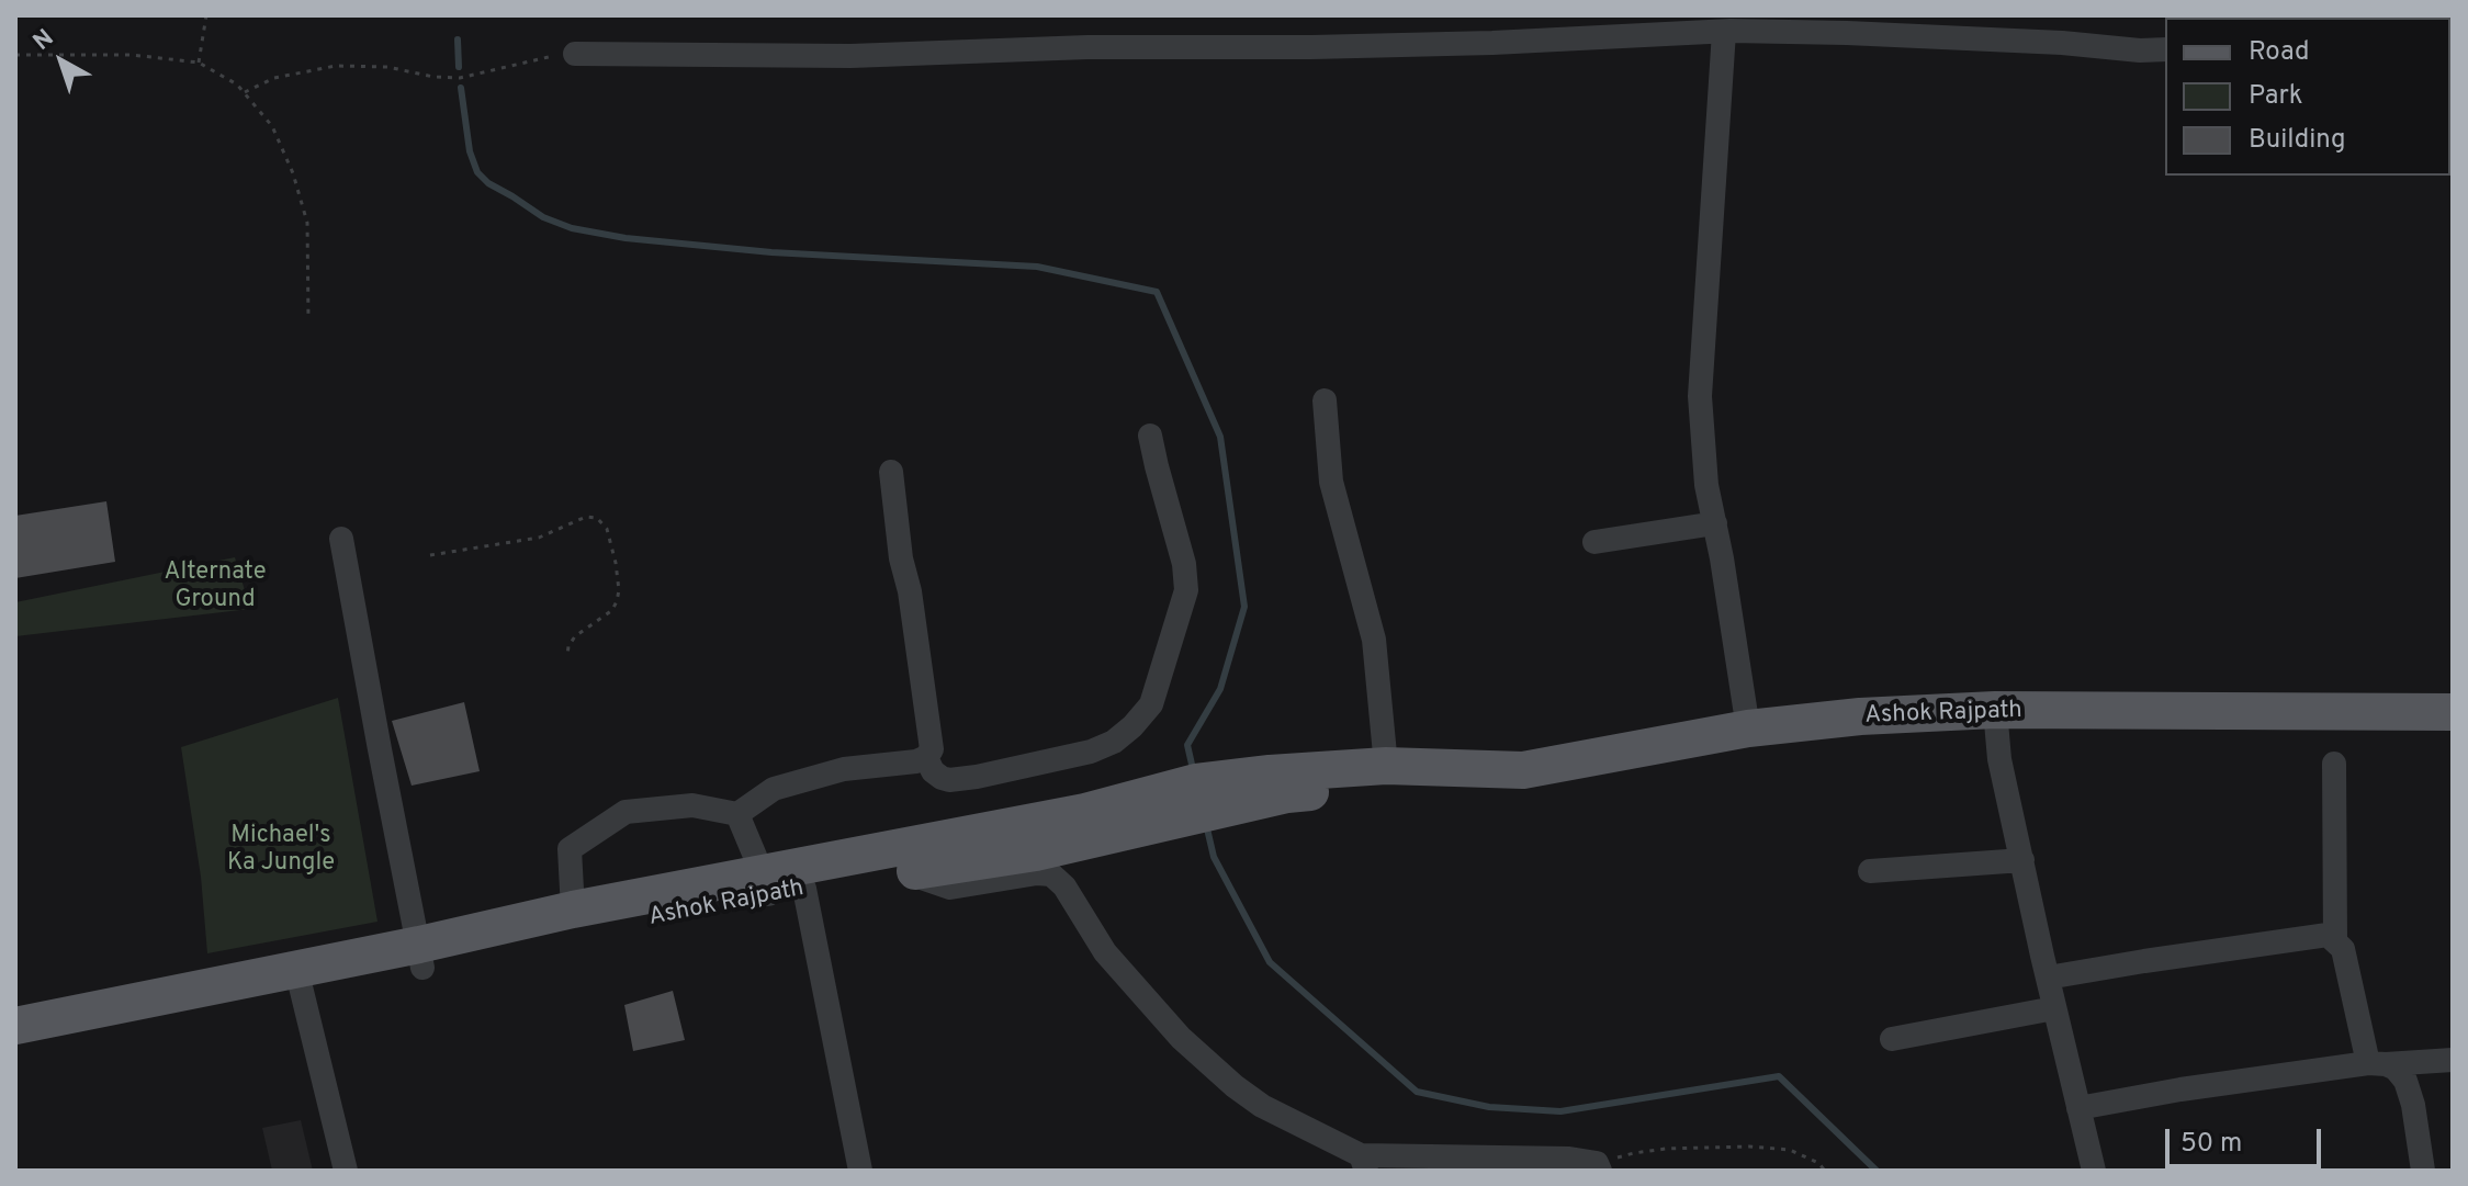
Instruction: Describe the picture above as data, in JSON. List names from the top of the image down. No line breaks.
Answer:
{"streets":{"main road":["Ashok Rajpath"]},"parks":["Alternate Ground","Michael's Ka Jungle"],"legend":["Road","Park","Building"],"scale_bar":"50 m","north":"top left"}
